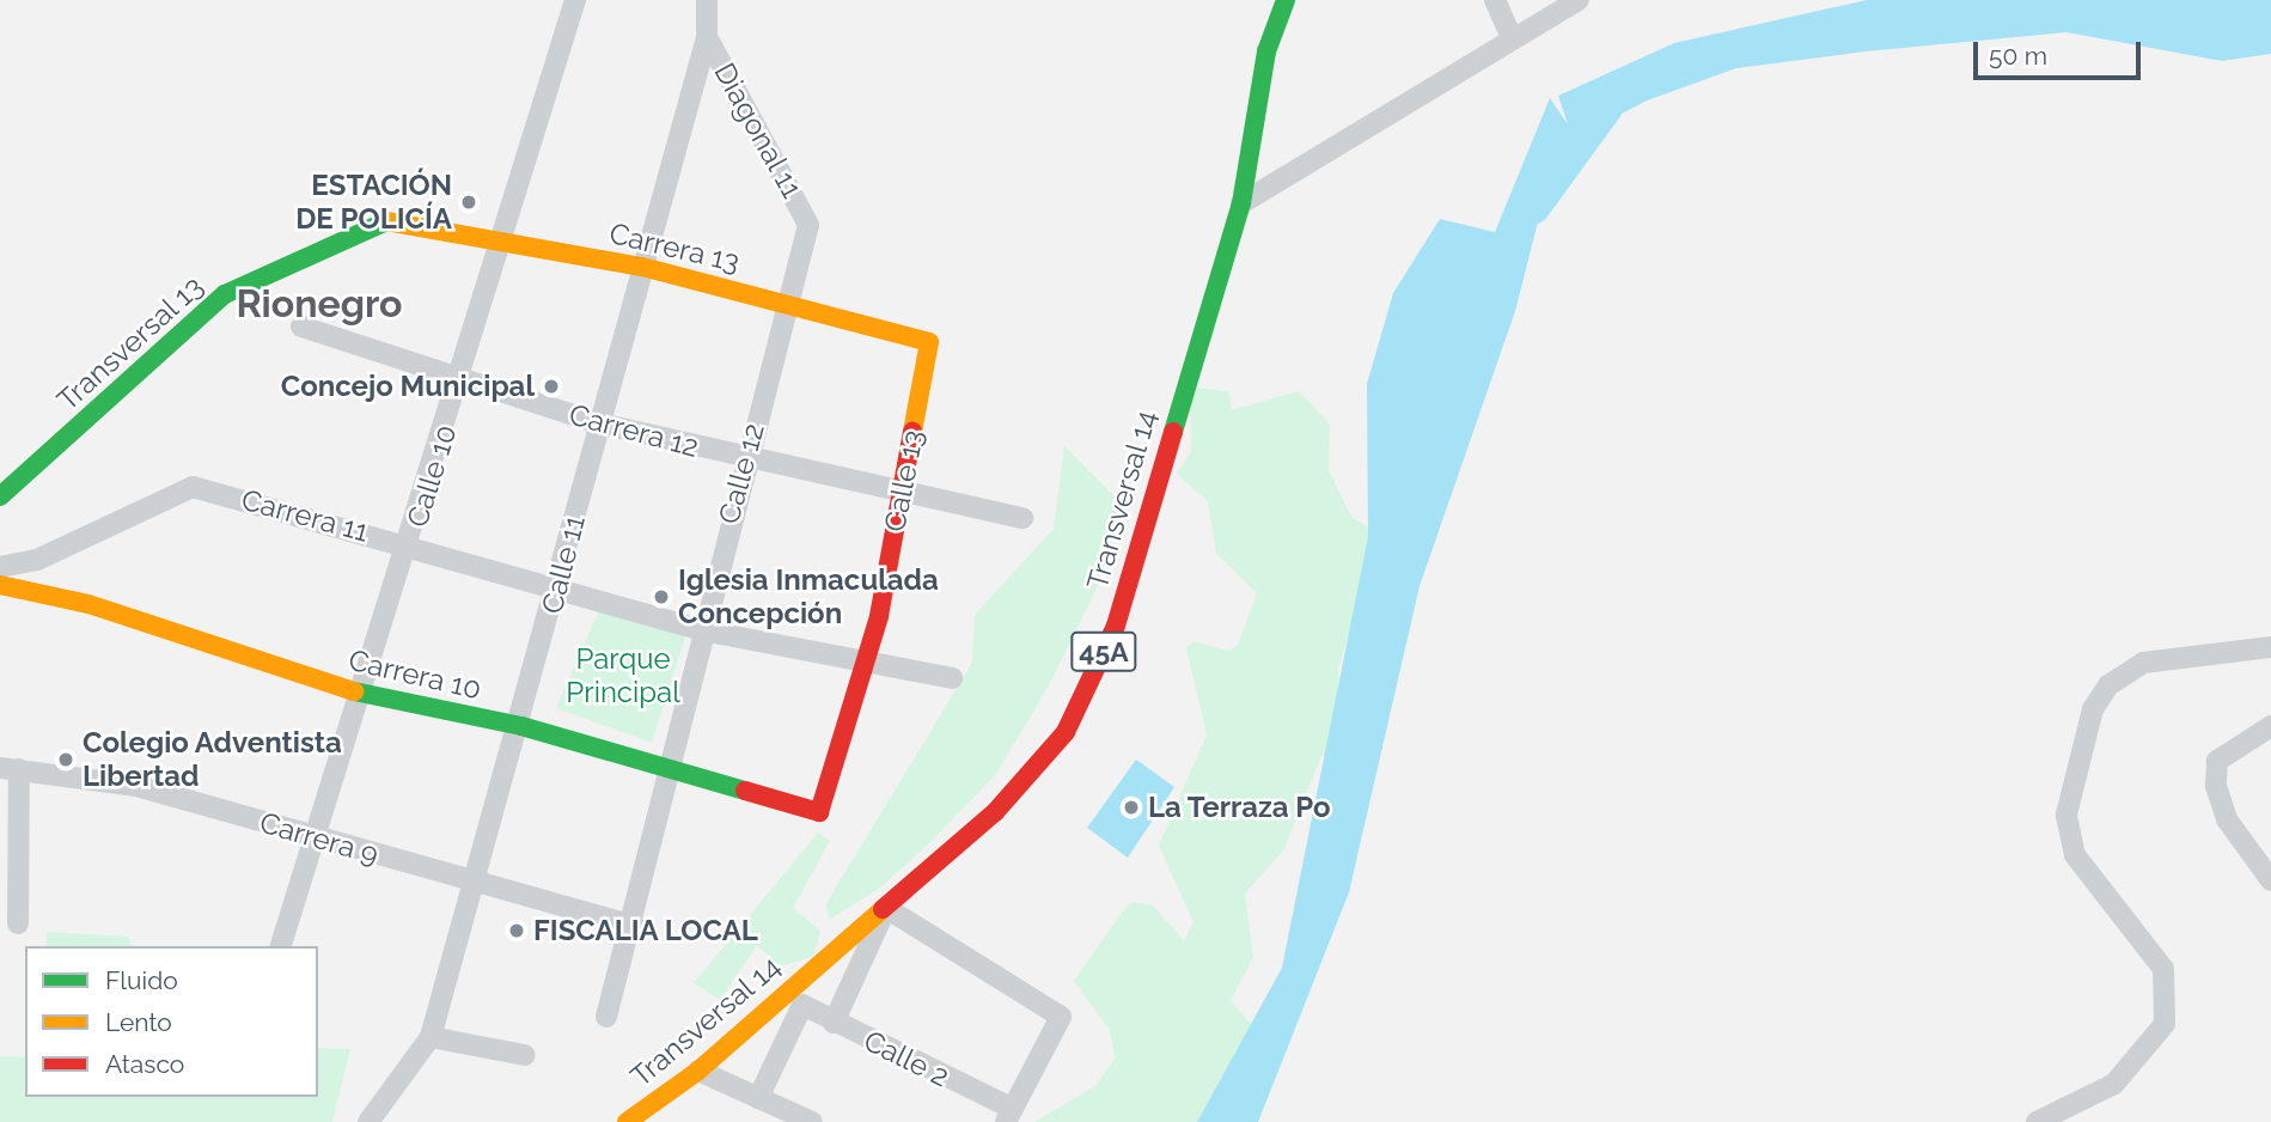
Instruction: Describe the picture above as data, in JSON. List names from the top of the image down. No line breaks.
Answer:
{"streets":{"main road":["Carrera 13","Transversal 13","Calle 13","Transversal 14","45A","Carrera 10"],"street":["Diagonal 11","Carrera 12","Calle 12","Calle 10","Carrera 11","Calle 11","Carrera 9","Calle 2"]},"crossings":[["Diagonal 11","Calle 12"],["Diagonal 11","Calle 11"],["Carrera 13","Transversal 13"],["Carrera 13","Calle 12"],["Carrera 13","Calle 10"],["Carrera 13","Calle 13"],["Carrera 13","Calle 11"],["Carrera 12","Calle 12"],["Carrera 12","Calle 10"],["Carrera 12","Calle 13"],["Carrera 12","Calle 11"],["Calle 12","Carrera 11"],["Calle 12","Carrera 10"],["Calle 12","Carrera 9"],["Calle 10","Carrera 11"],["Calle 10","Carrera 10"],["Calle 10","Carrera 9"],["Calle 13","Carrera 11"],["Calle 13","Carrera 10"],["Carrera 11","Calle 11"],["Calle 11","Carrera 10"],["Calle 11","Carrera 9"]],"districts":["Rionegro"],"parks":["Parque Principal"],"places":["ESTACIÓN DE POLICÍA","Concejo Municipal","Iglesia Inmaculada Concepción","Colegio Adventista Libertad","La Terraza Po","FISCALIA LOCAL"],"legend":["Fluido","Lento","Atasco"],"scale_bar":"50 m"}
